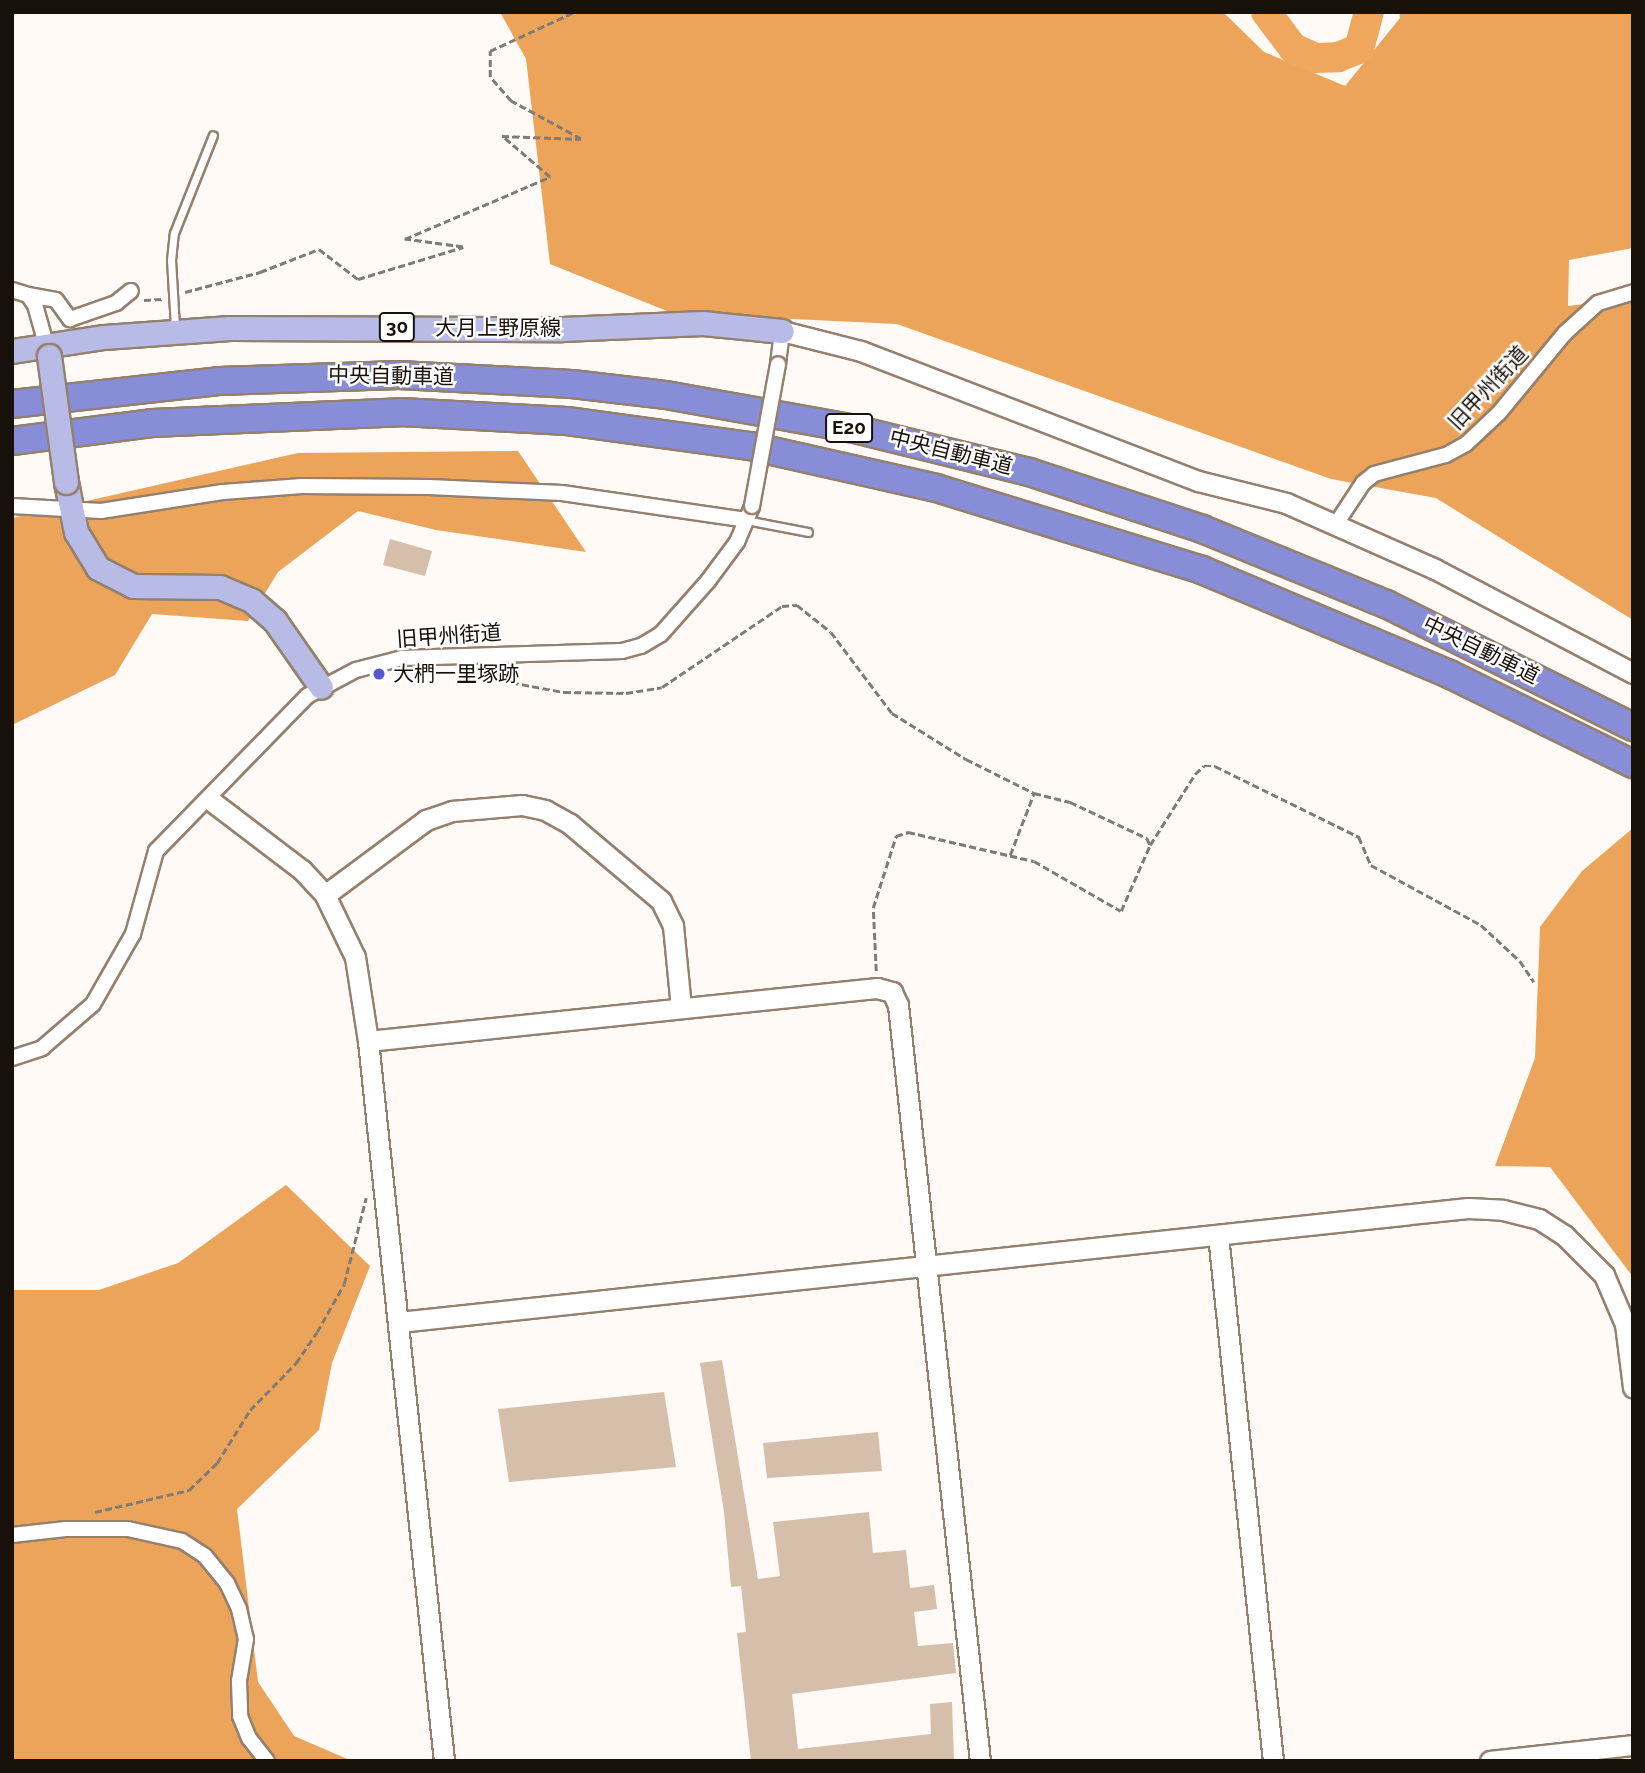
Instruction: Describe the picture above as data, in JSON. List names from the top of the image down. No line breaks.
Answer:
{"streets":{"highway":["中央自動車道","E20"],"main road":["30","大月上野原線"],"street":["旧甲州街道"]},"crossings":[["大月上野原線","旧甲州街道"]],"places":["大椚一里塚跡"]}
